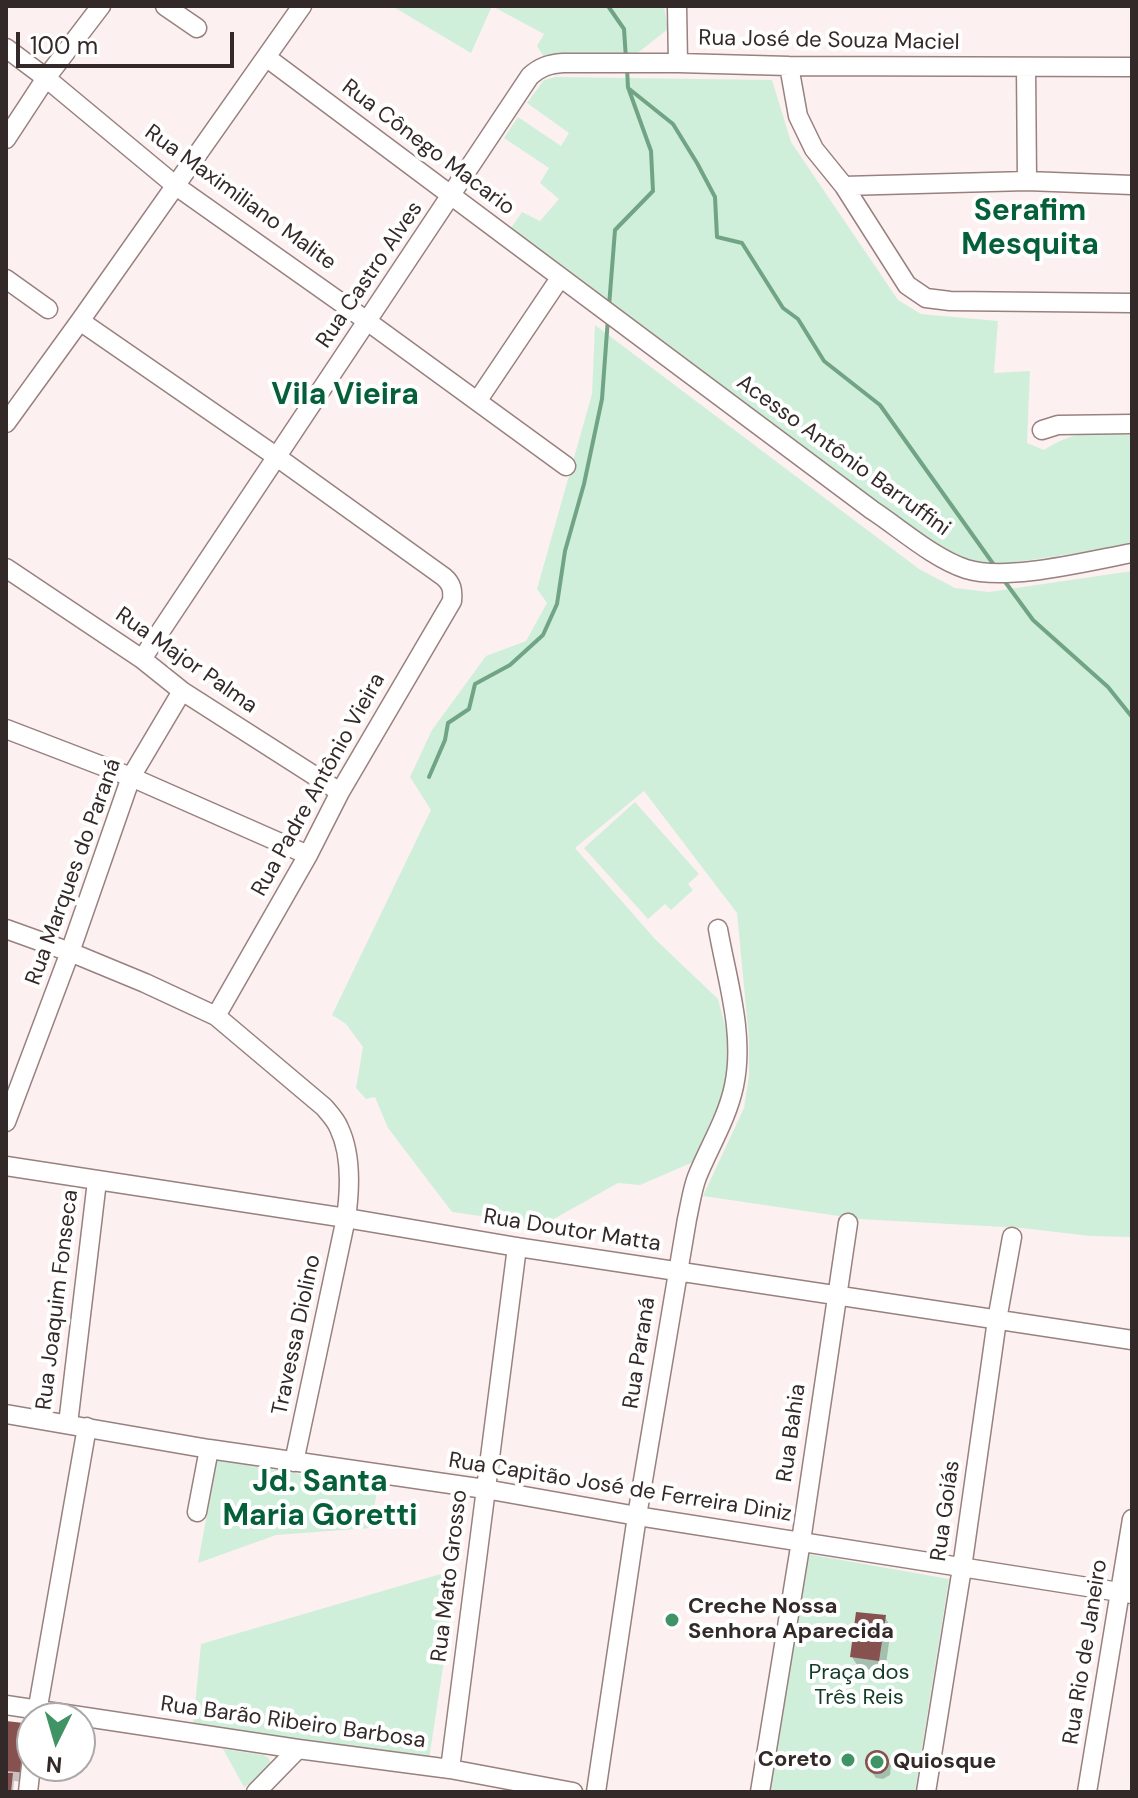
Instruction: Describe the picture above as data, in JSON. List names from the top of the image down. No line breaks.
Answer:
{"streets":{"street":["Rua José de Souza Maciel","Rua Cônego Macario","Rua Maximiliano Malite","Rua Castro Alves","Acesso Antônio Barruffini","Rua Major Palma","Rua Padre Antônio Vieira","Rua Marques do Paraná","Rua Doutor Matta","Rua Joaquim Fonseca","Travessa Diolino","Rua Paraná","Rua Bahia","Rua Capitão José de Ferreira Diniz","Rua Goiás","Rua Mato Grosso","Rua Rio de Janeiro","Rua Barão Ribeiro Barbosa"]},"crossings":[["Rua José de Souza Maciel","Rua Castro Alves"],["Rua Cônego Macario","Rua Castro Alves"],["Rua Cônego Macario","Acesso Antônio Barruffini"],["Rua Maximiliano Malite","Rua Castro Alves"],["Rua Castro Alves","Rua Major Palma"],["Rua Castro Alves","Rua Padre Antônio Vieira"],["Rua Major Palma","Rua Padre Antônio Vieira"],["Rua Major Palma","Rua Marques do Paraná"],["Rua Padre Antônio Vieira","Travessa Diolino"],["Rua Marques do Paraná","Travessa Diolino"],["Rua Doutor Matta","Rua Joaquim Fonseca"],["Rua Doutor Matta","Travessa Diolino"],["Rua Doutor Matta","Rua Paraná"],["Rua Doutor Matta","Rua Bahia"],["Rua Doutor Matta","Rua Goiás"],["Rua Doutor Matta","Rua Mato Grosso"],["Rua Joaquim Fonseca","Rua Capitão José de Ferreira Diniz"],["Travessa Diolino","Rua Capitão José de Ferreira Diniz"],["Rua Paraná","Rua Capitão José de Ferreira Diniz"],["Rua Bahia","Rua Capitão José de Ferreira Diniz"],["Rua Capitão José de Ferreira Diniz","Rua Goiás"],["Rua Capitão José de Ferreira Diniz","Rua Mato Grosso"],["Rua Capitão José de Ferreira Diniz","Rua Rio de Janeiro"],["Rua Mato Grosso","Rua Barão Ribeiro Barbosa"]],"districts":["Serafim Mesquita","Vila Vieira","Jd. Santa Maria Goretti"],"parks":["Praça dos Três Reis"],"places":["Creche Nossa Senhora Aparecida","Coreto","Quiosque"],"scale_bar":"100 m","north":"bottom"}
